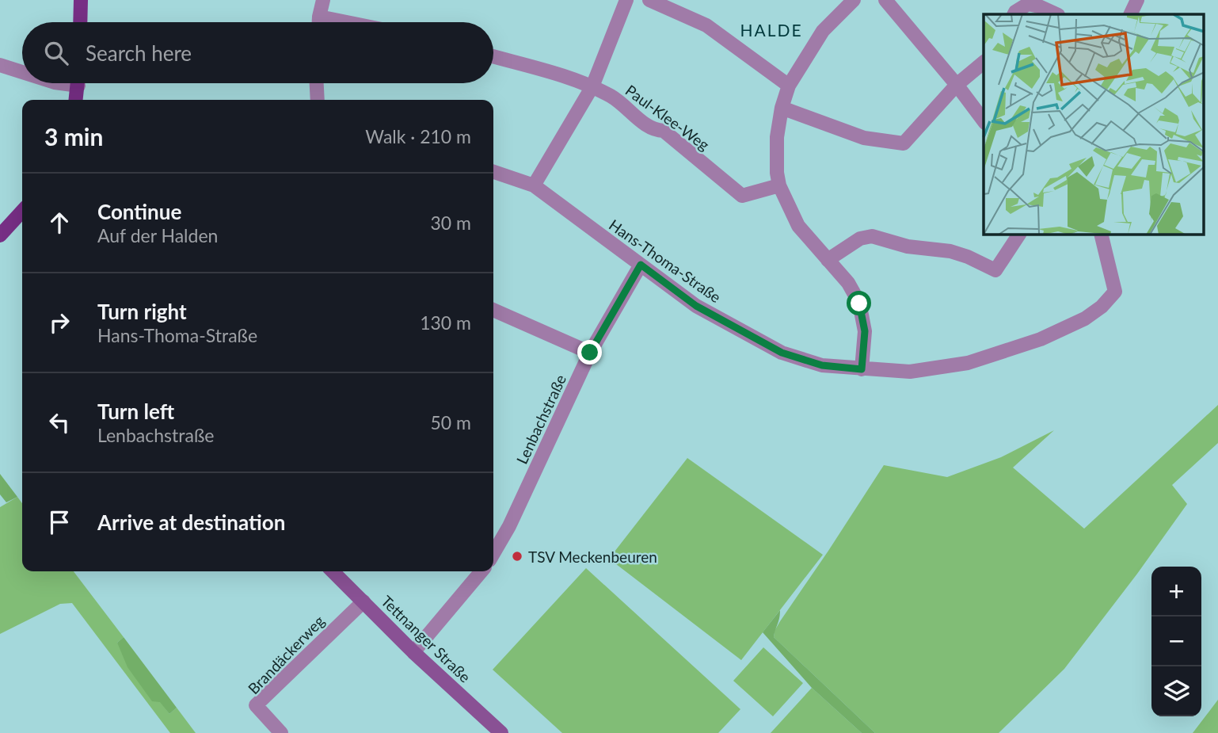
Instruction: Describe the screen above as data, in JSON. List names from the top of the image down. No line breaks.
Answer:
{"streets":{"main road":["Tettnanger Straße"],"street":["Paul-Klee-Weg","Hans-Thoma-Straße","Lenbachstraße","Brandäckerweg"]},"crossings":[["Hans-Thoma-Straße","Lenbachstraße"],["Lenbachstraße","Tettnanger Straße"],["Tettnanger Straße","Brandäckerweg"]],"districts":["HALDE"],"places":["TSV Meckenbeuren"],"page":{"search":"Search here","heading":["3 min","Walk · 210 m"],"list":[["Continue","Auf der Halden","30 m"],["Turn right","Hans-Thoma-Straße","130 m"],["Turn left","Lenbachstraße","50 m"],"Arrive at destination"],"map_buttons":["+","−"]}}
